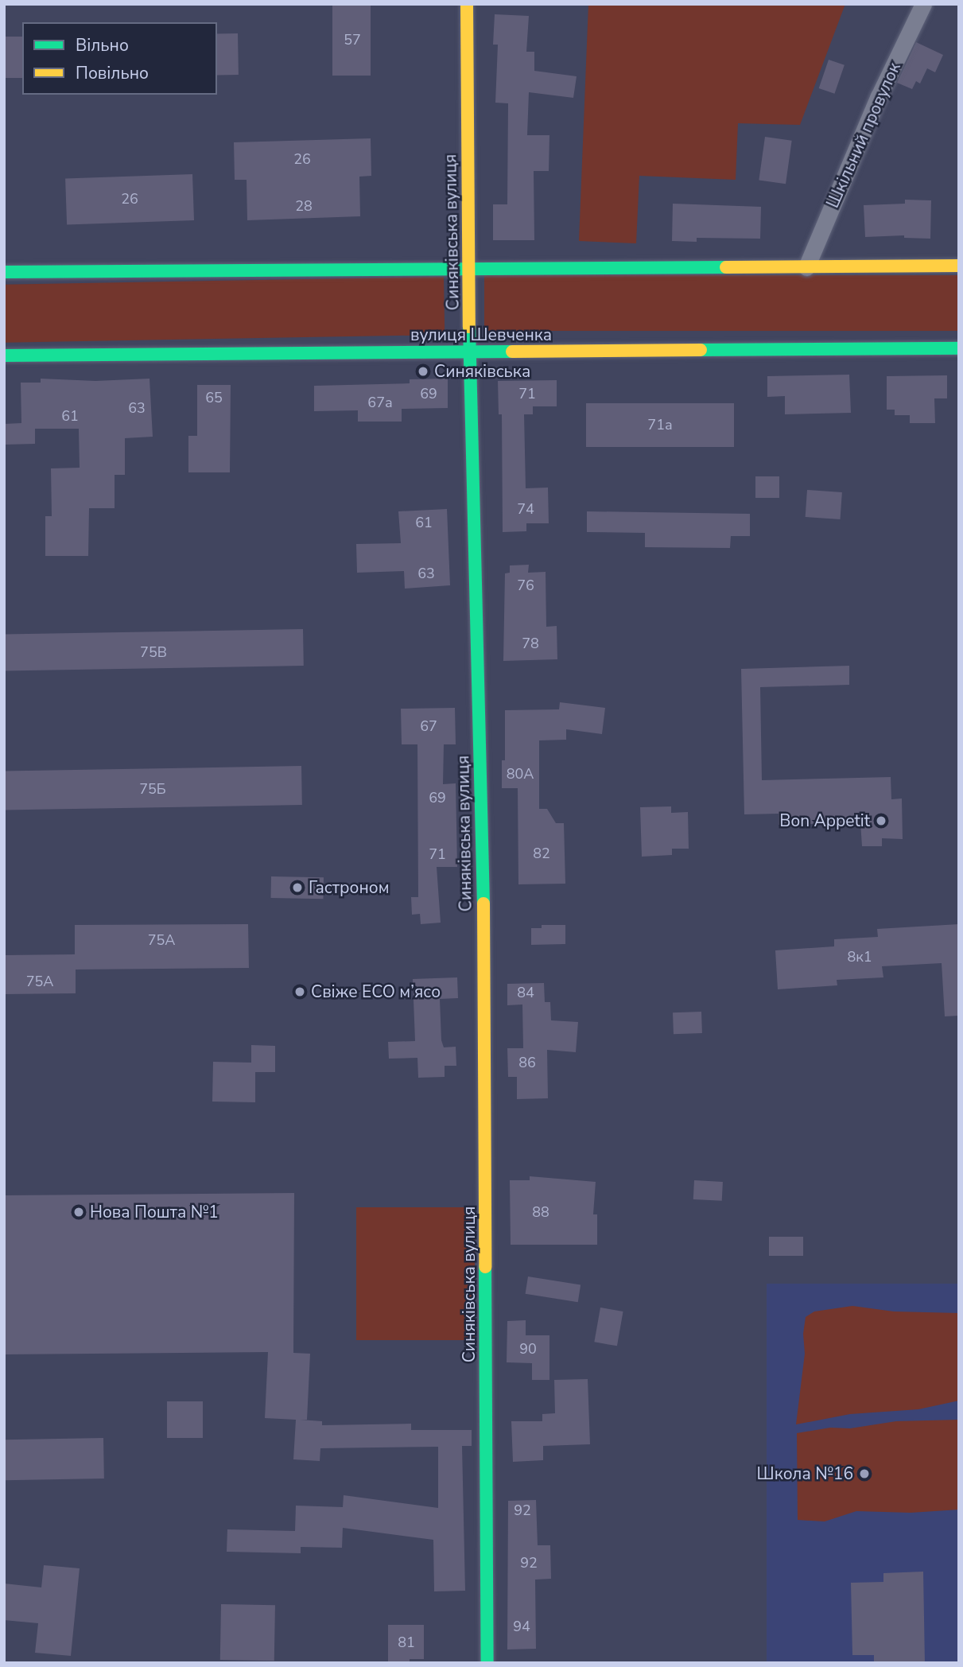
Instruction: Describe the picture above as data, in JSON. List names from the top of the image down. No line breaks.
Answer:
{"streets":{"main road":["Синяківська вулиця","вулиця Шевченка"],"street":["Шкільний провулок"]},"crossings":[["Синяківська вулиця","вулиця Шевченка"]],"places":["Синяківська","Bon Appetit","Гастроном","Свіже ECO м’ясо","Нова Пошта №1","Школа №16"],"house_numbers":["57","26","26","28","69","71","65","67а","63","61","71а","74","61","63","76","78","75В","67","80А","75Б","69","82","71","75А","8к1","75А","84","86","88","90","92","92","94","81"],"legend":["Вільно","Повільно"]}
